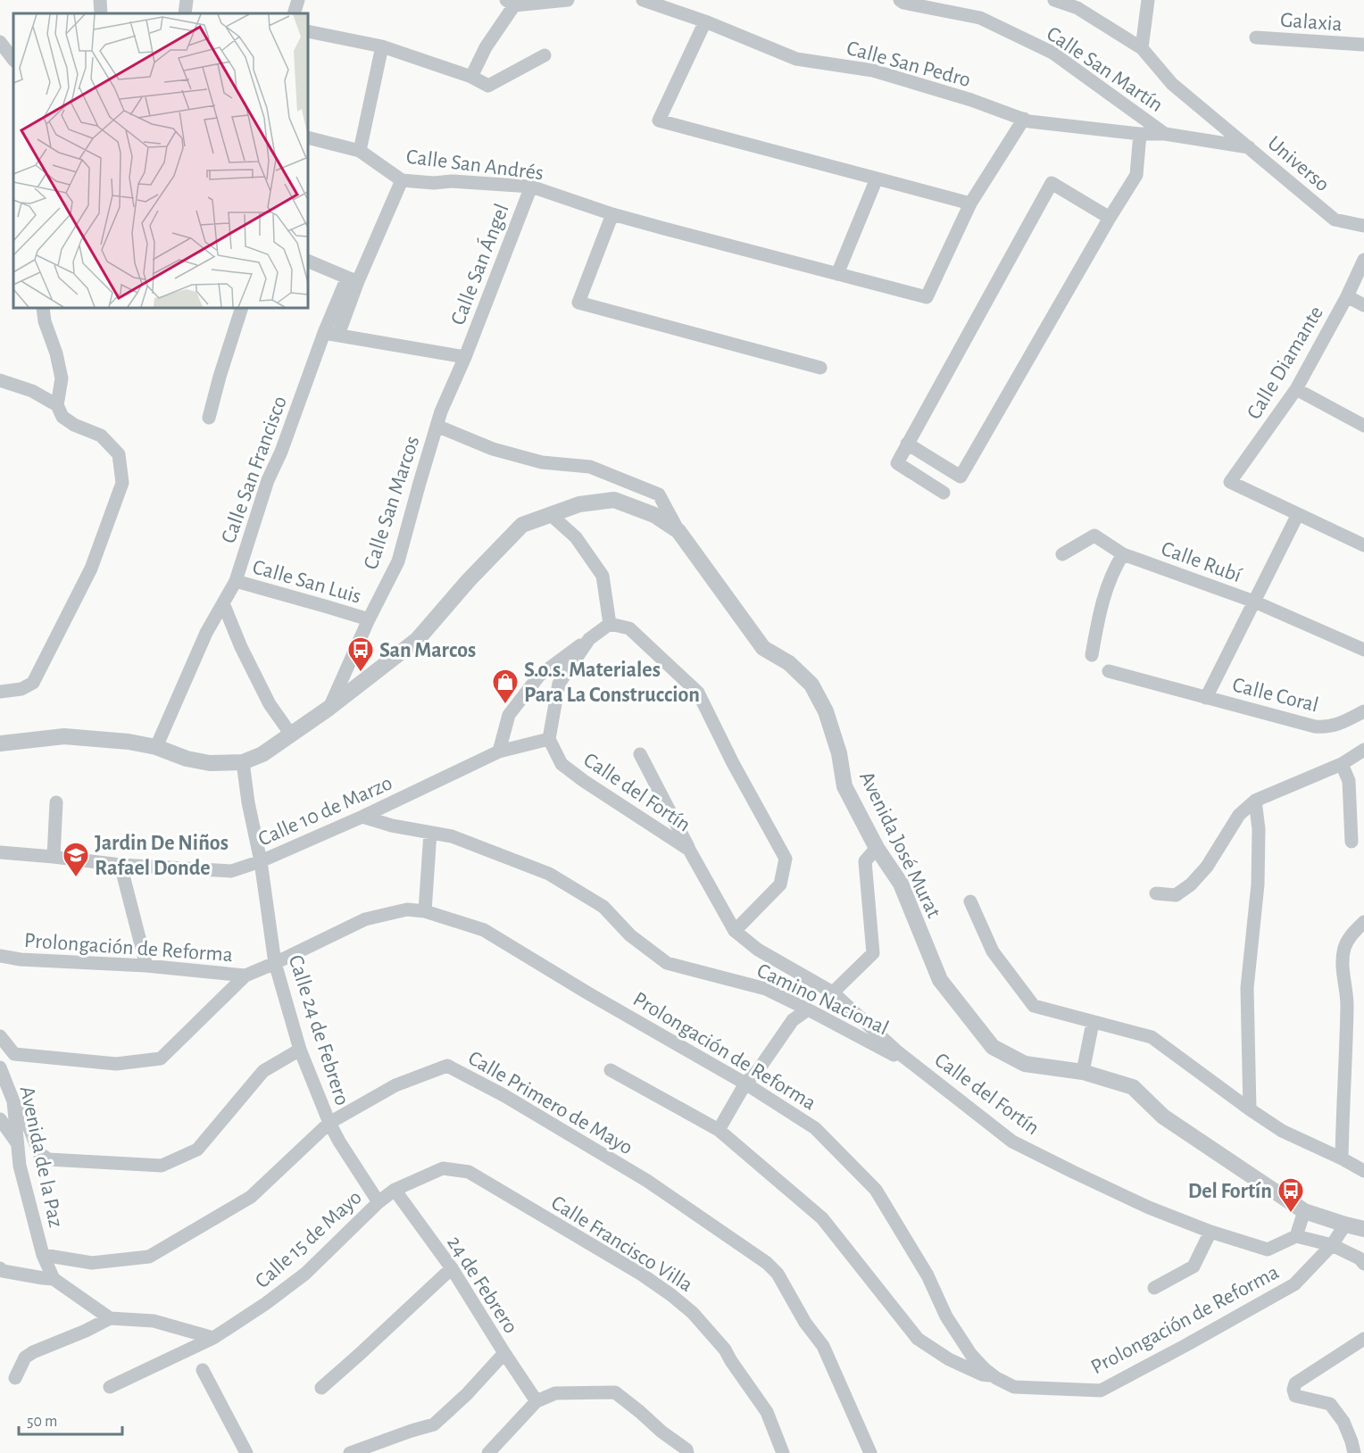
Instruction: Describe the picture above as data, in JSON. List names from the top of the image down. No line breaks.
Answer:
{"streets":{"street":["Galaxia","Calle San Pedro","Calle San Martín","Universo","Calle San Andrés","Calle San Ángel","Calle Diamante","Calle San Francisco","Calle San Marcos","Calle Rubí","Calle San Luis","Calle Coral","Calle del Fortín","Calle 10 de Marzo","Avenida José Murat","Prolongación de Reforma","Camino Nacional","Calle 24 de Febrero","Calle Primero de Mayo","Avenida de la Paz","Calle 15 de Mayo","Calle Francisco Villa","24 de Febrero"]},"crossings":[["Calle San Pedro","Universo"],["Calle San Martín","Universo"],["Calle San Andrés","Calle San Ángel"],["Calle San Ángel","Calle San Marcos"],["Calle San Francisco","Calle San Luis"],["Calle San Francisco","Avenida José Murat"],["Calle San Marcos","Calle San Luis"],["Calle San Marcos","Avenida José Murat"],["Calle del Fortín","Calle 10 de Marzo"],["Calle del Fortín","Camino Nacional"],["Calle 10 de Marzo","Camino Nacional"],["Calle 10 de Marzo","Calle 24 de Febrero"],["Avenida José Murat","Prolongación de Reforma"],["Avenida José Murat","Calle 24 de Febrero"],["Prolongación de Reforma","Calle 24 de Febrero"],["Calle 24 de Febrero","Calle Primero de Mayo"],["Calle 24 de Febrero","Calle 15 de Mayo"],["Calle Primero de Mayo","Avenida de la Paz"],["Calle 15 de Mayo","Calle Francisco Villa"],["Calle 15 de Mayo","24 de Febrero"]],"places":{"bus stop":["San Marcos","Del Fortín"],"shop":["S.o.s. Materiales Para La Construccion"],"school or university":["Jardin De Niños Rafael Donde"]},"scale_bar":"50 m"}
